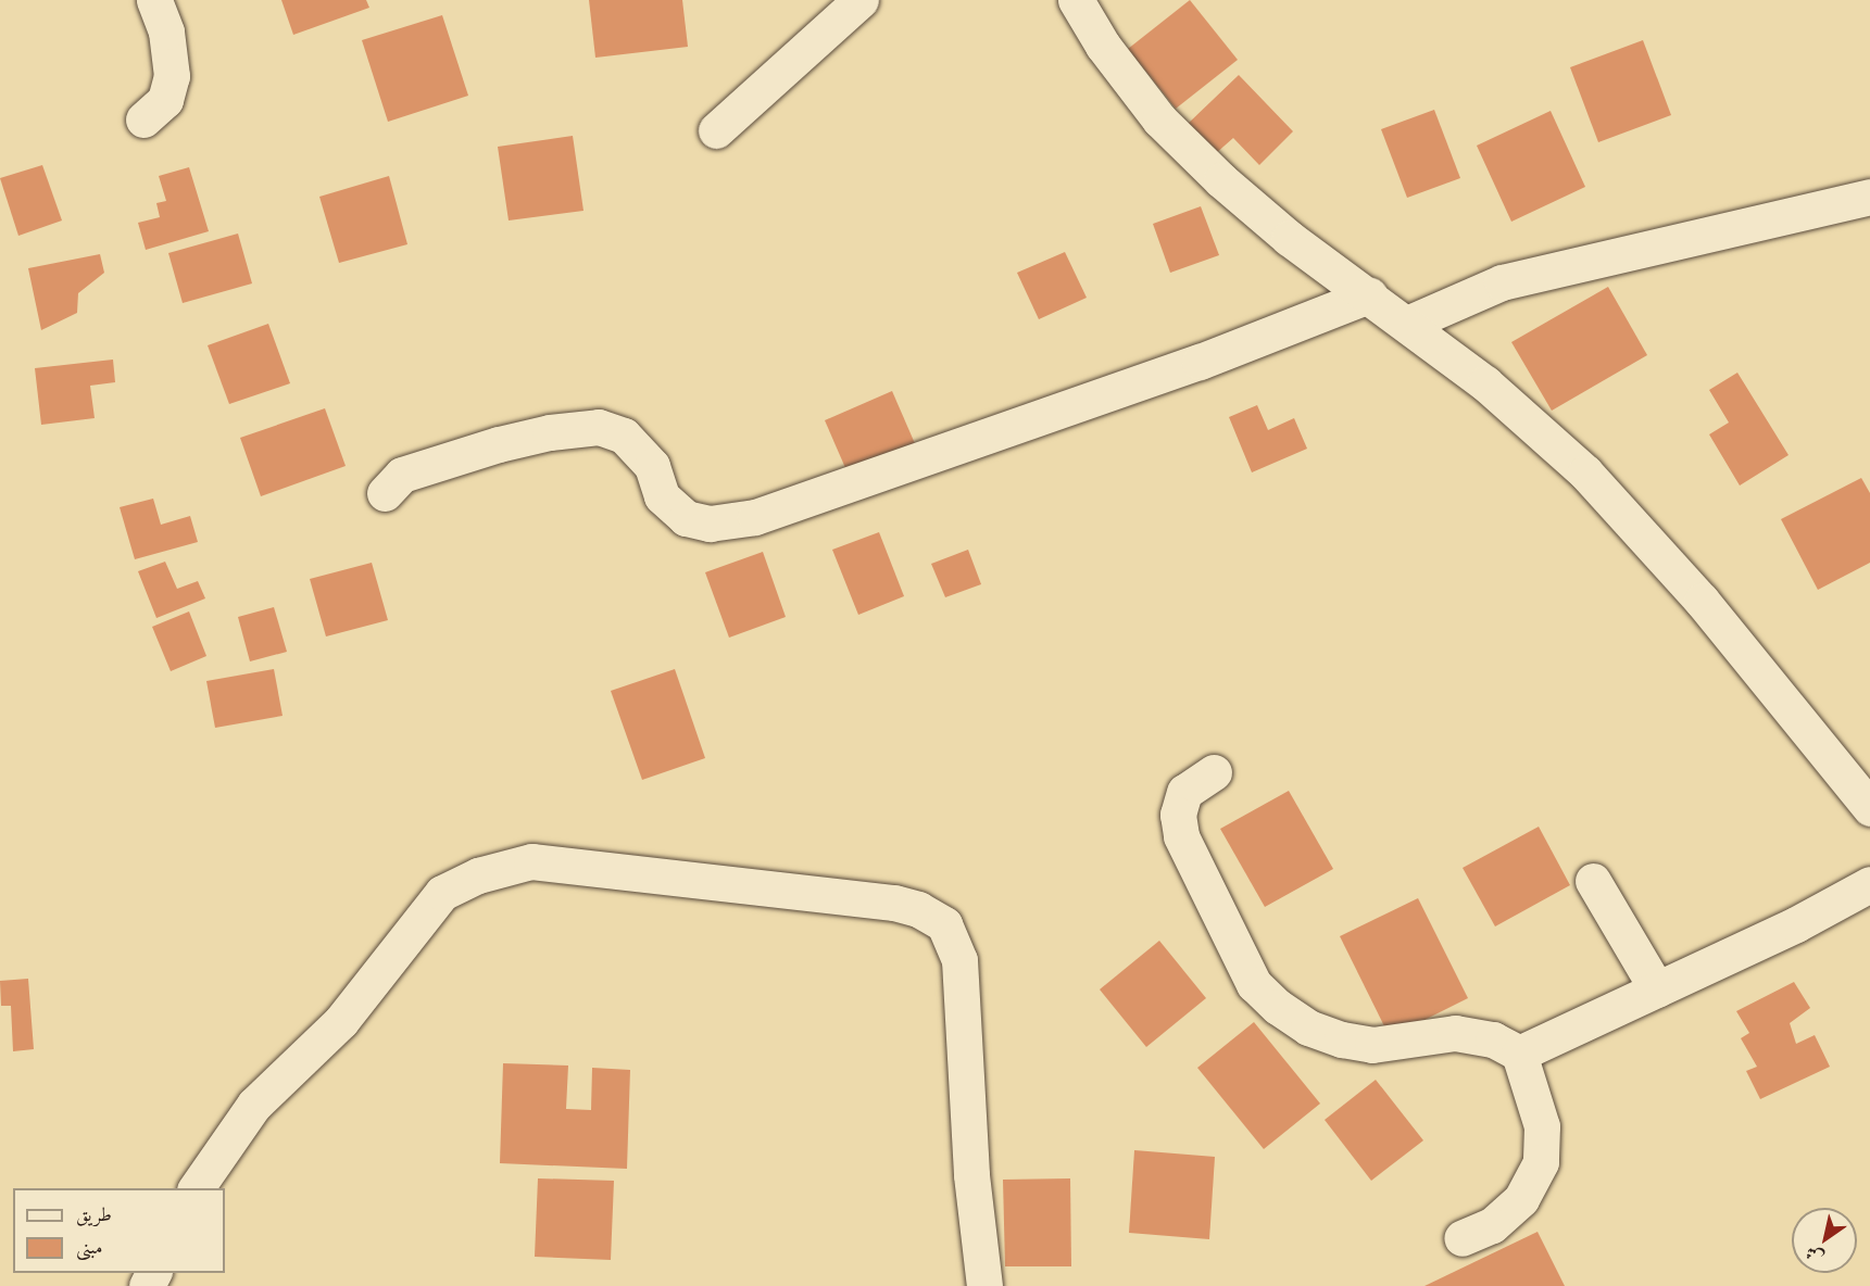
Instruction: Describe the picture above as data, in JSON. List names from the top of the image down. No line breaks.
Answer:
{"legend":["طريق","مبنى"],"north":"bottom left"}
